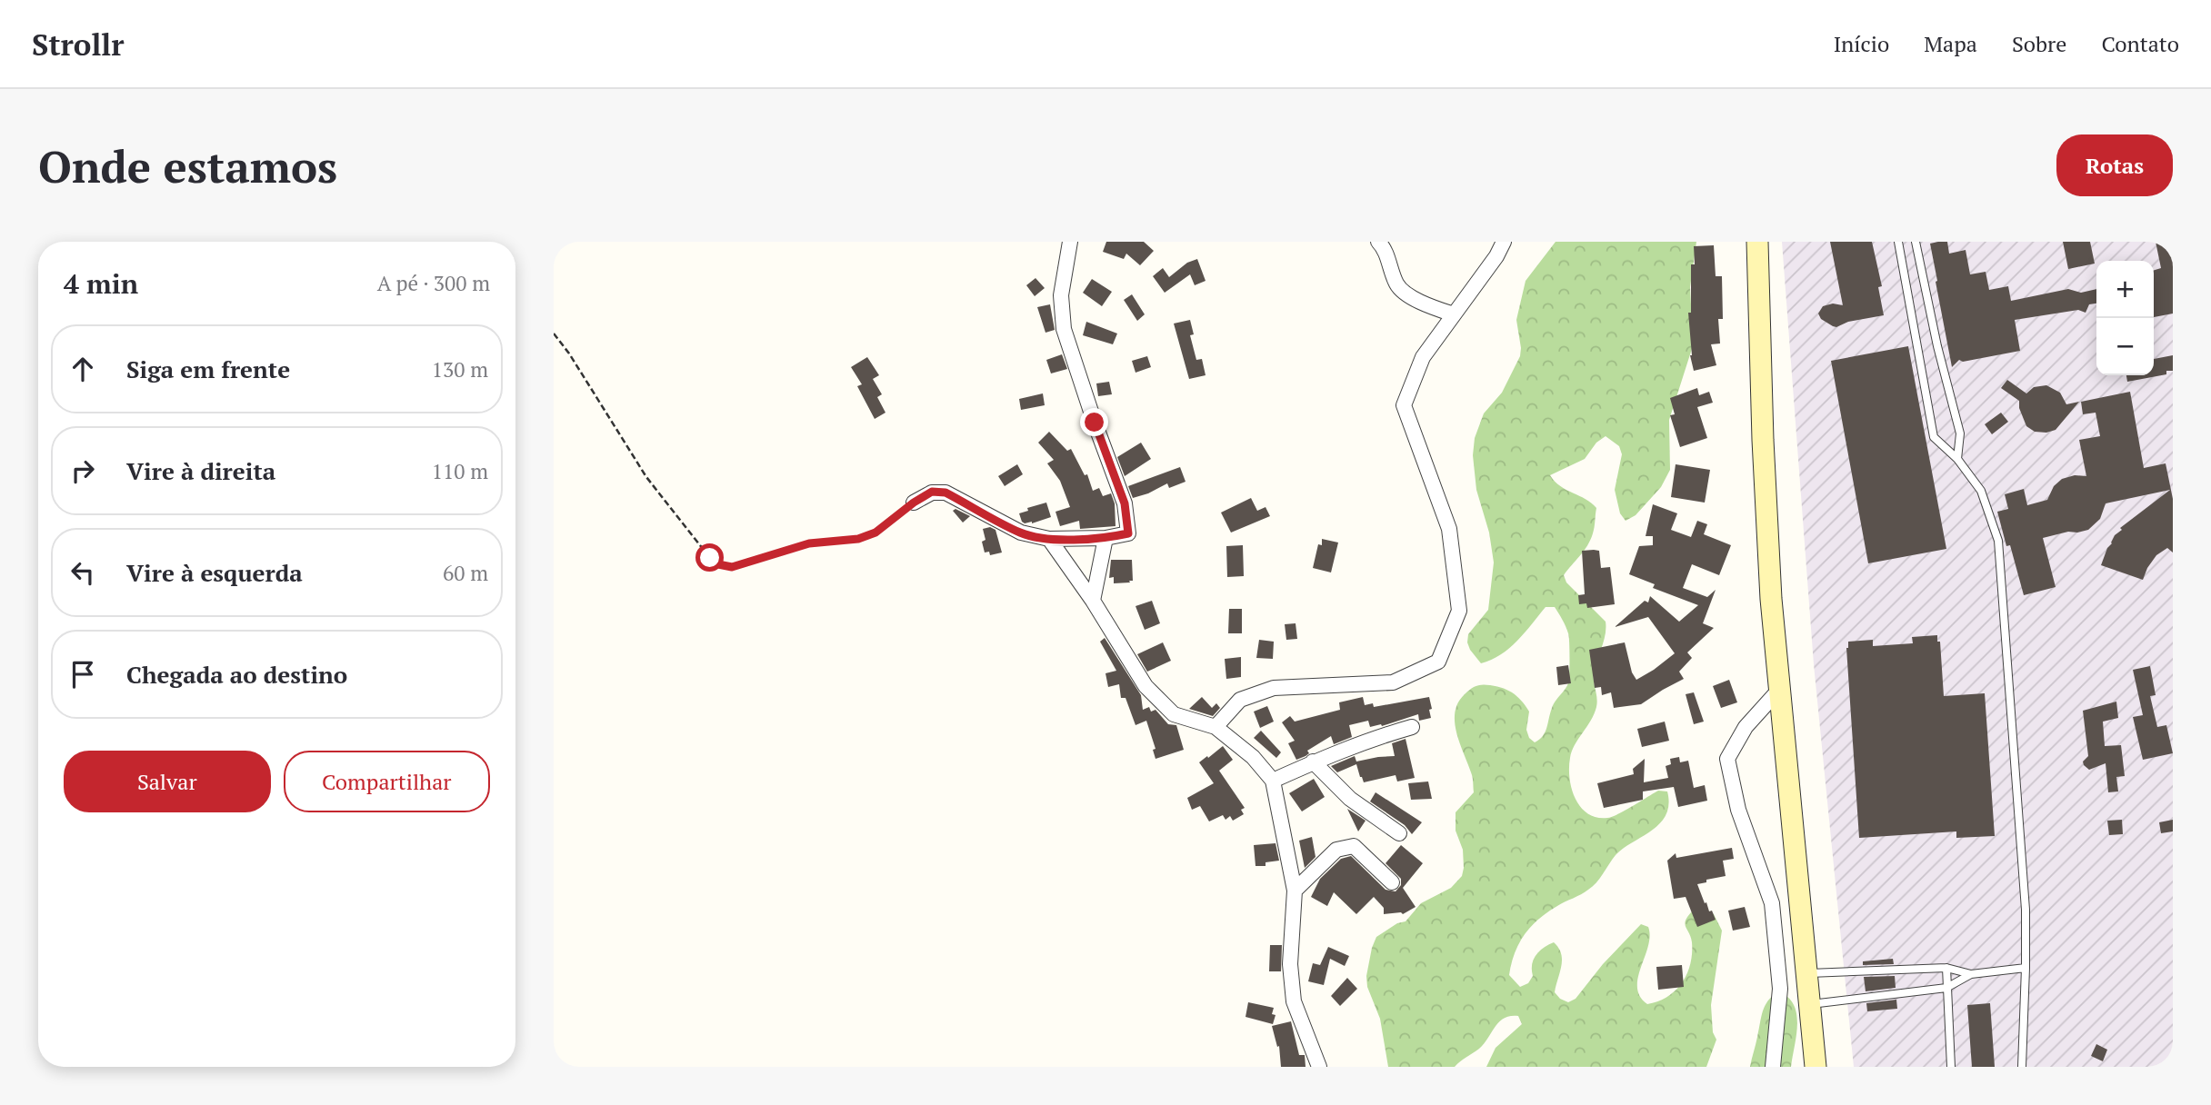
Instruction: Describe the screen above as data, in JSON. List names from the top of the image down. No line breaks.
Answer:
{"page":{"header":"Strollr","nav":["Início","Mapa","Sobre","Contato"],"buttons":["Rotas",["Salvar","Compartilhar"]],"title":"Onde estamos","heading":["4 min","A pé · 300 m"],"map_buttons":["+","−"],"list":[["Siga em frente","130 m"],["Vire à direita","110 m"],["Vire à esquerda","60 m"],"Chegada ao destino"]}}
